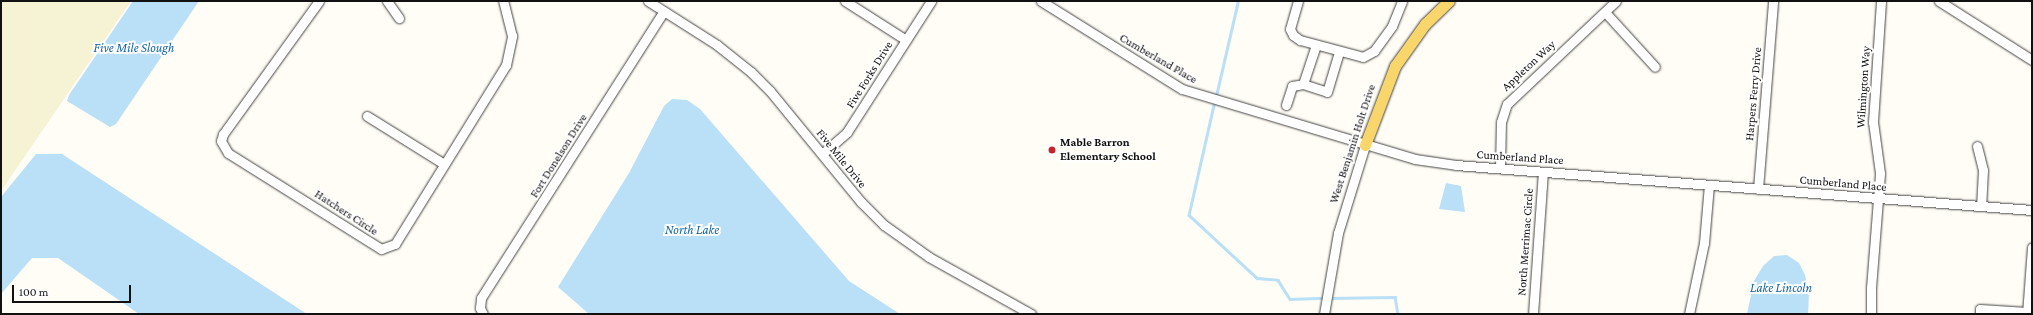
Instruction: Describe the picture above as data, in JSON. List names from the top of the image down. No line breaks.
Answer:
{"streets":{"main road":["West Benjamin Holt Drive"],"street":["Cumberland Place","Appleton Way","Five Forks Drive","Wilmington Way","Harpers Ferry Drive","Fort Donelson Drive","Five Mile Drive","Hatchers Circle","North Merrimac Circle"]},"crossings":[["Cumberland Place","Appleton Way"],["Cumberland Place","Wilmington Way"],["Cumberland Place","Harpers Ferry Drive"],["Cumberland Place","West Benjamin Holt Drive"],["Cumberland Place","North Merrimac Circle"],["Five Forks Drive","Five Mile Drive"],["Fort Donelson Drive","Five Mile Drive"]],"water":["Five Mile Slough","North Lake","Lake Lincoln"],"places":["Mable Barron Elementary School"],"scale_bar":"100 m"}
